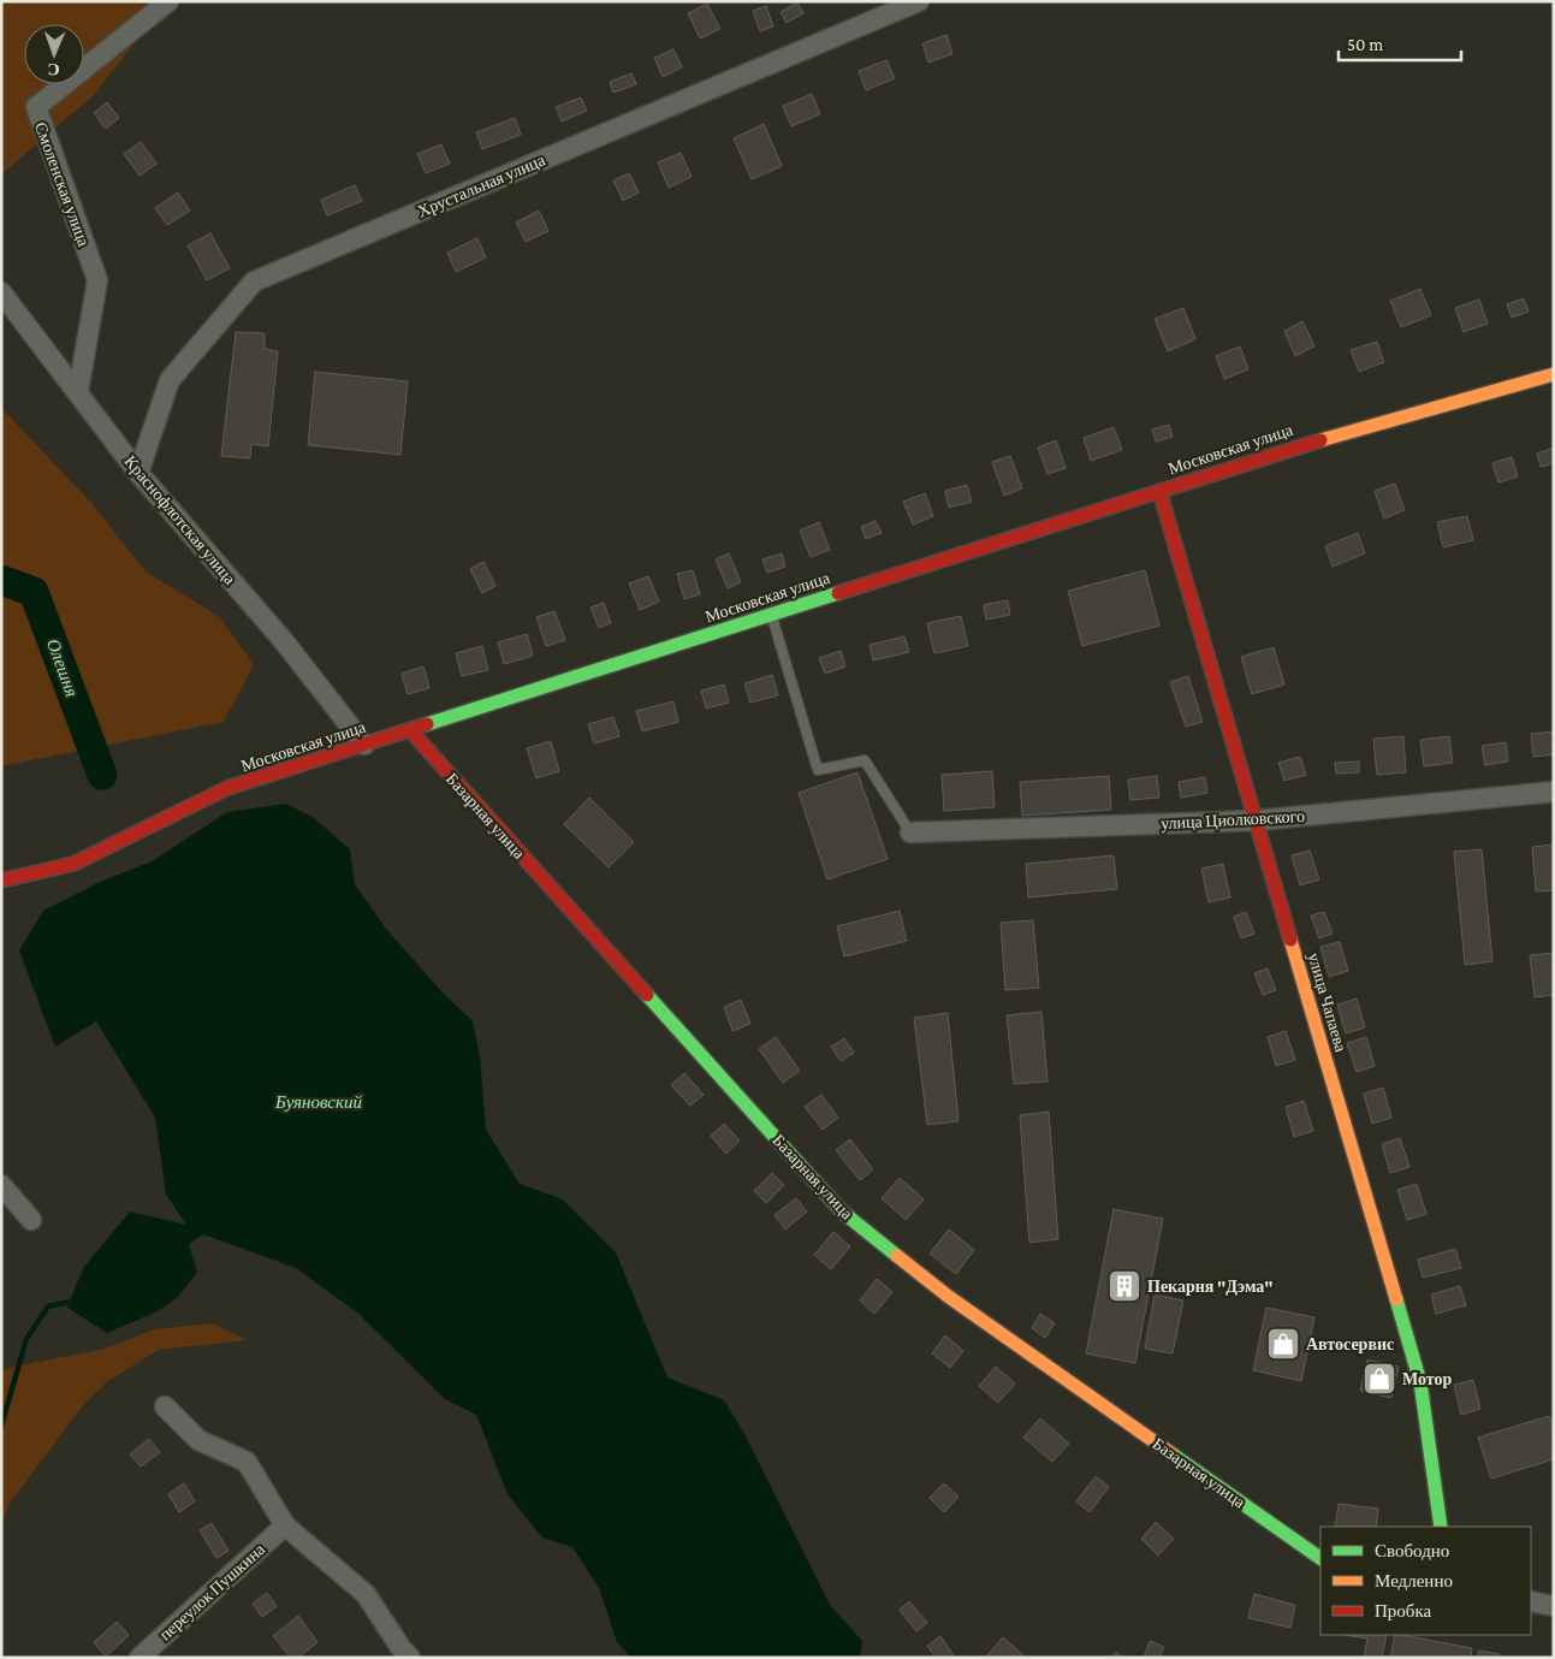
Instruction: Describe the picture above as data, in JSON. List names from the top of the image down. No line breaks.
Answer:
{"streets":{"street":["Смоленская улица","Хрустальная улица","Московская улица","Краснофлотская улица","Базарная улица","улица Циолковского","улица Чапаева","переулок Пушкина"]},"crossings":[["Смоленская улица","Краснофлотская улица"],["Хрустальная улица","Краснофлотская улица"],["Московская улица","Краснофлотская улица"],["Московская улица","Базарная улица"],["Московская улица","улица Чапаева"],["улица Циолковского","улица Чапаева"]],"water":["Олешня","Буяновский"],"places":{"building":["Пекарня \"Дэма\""],"shop":["Автосервис","Мотор"]},"legend":["Свободно","Медленно","Пробка"],"scale_bar":"50 m","north":"bottom"}
